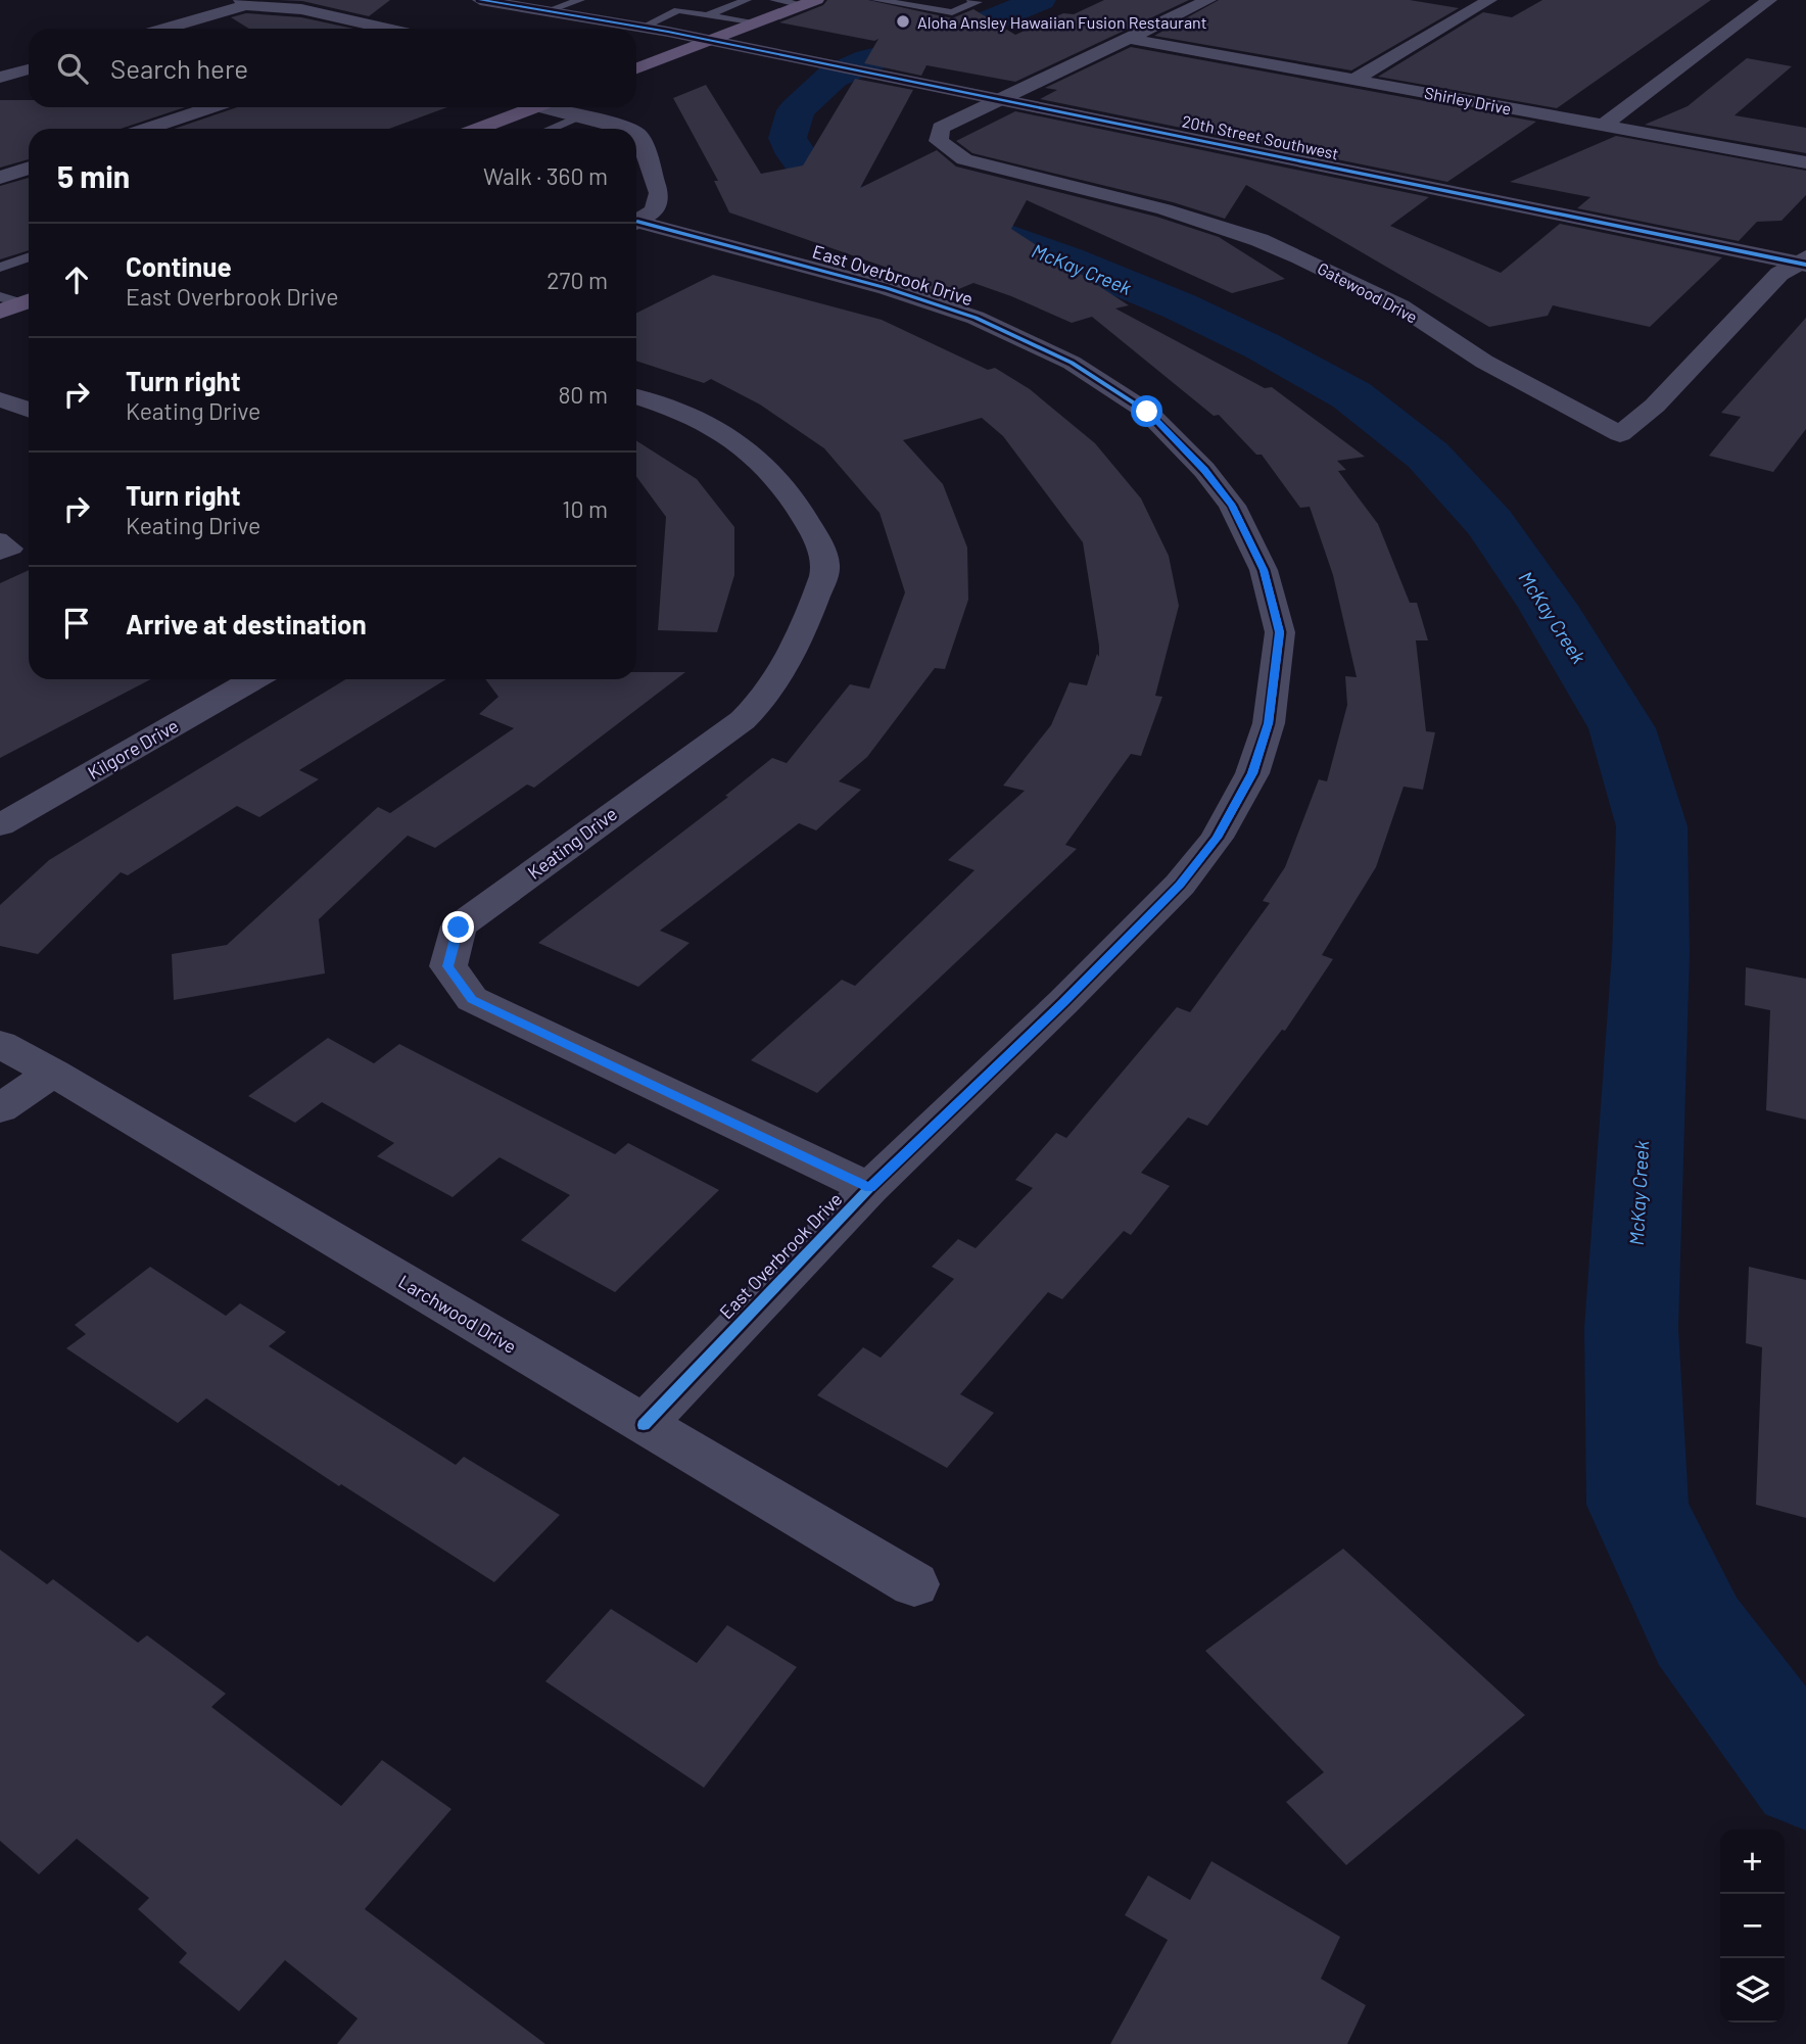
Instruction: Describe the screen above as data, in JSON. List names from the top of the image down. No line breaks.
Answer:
{"streets":{"street":["Shirley Drive","20th Street Southwest","East Overbrook Drive","Gatewood Drive","Kilgore Drive","Keating Drive","Larchwood Drive"]},"crossings":[["20th Street Southwest","Gatewood Drive"],["East Overbrook Drive","Keating Drive"],["East Overbrook Drive","Larchwood Drive"]],"water":["McKay Creek"],"places":["Aloha Ansley Hawaiian Fusion Restaurant"],"page":{"search":"Search here","heading":["5 min","Walk · 360 m"],"list":[["Continue","East Overbrook Drive","270 m"],["Turn right","Keating Drive","80 m"],["Turn right","Keating Drive","10 m"],"Arrive at destination"],"map_buttons":["+","−"]}}
